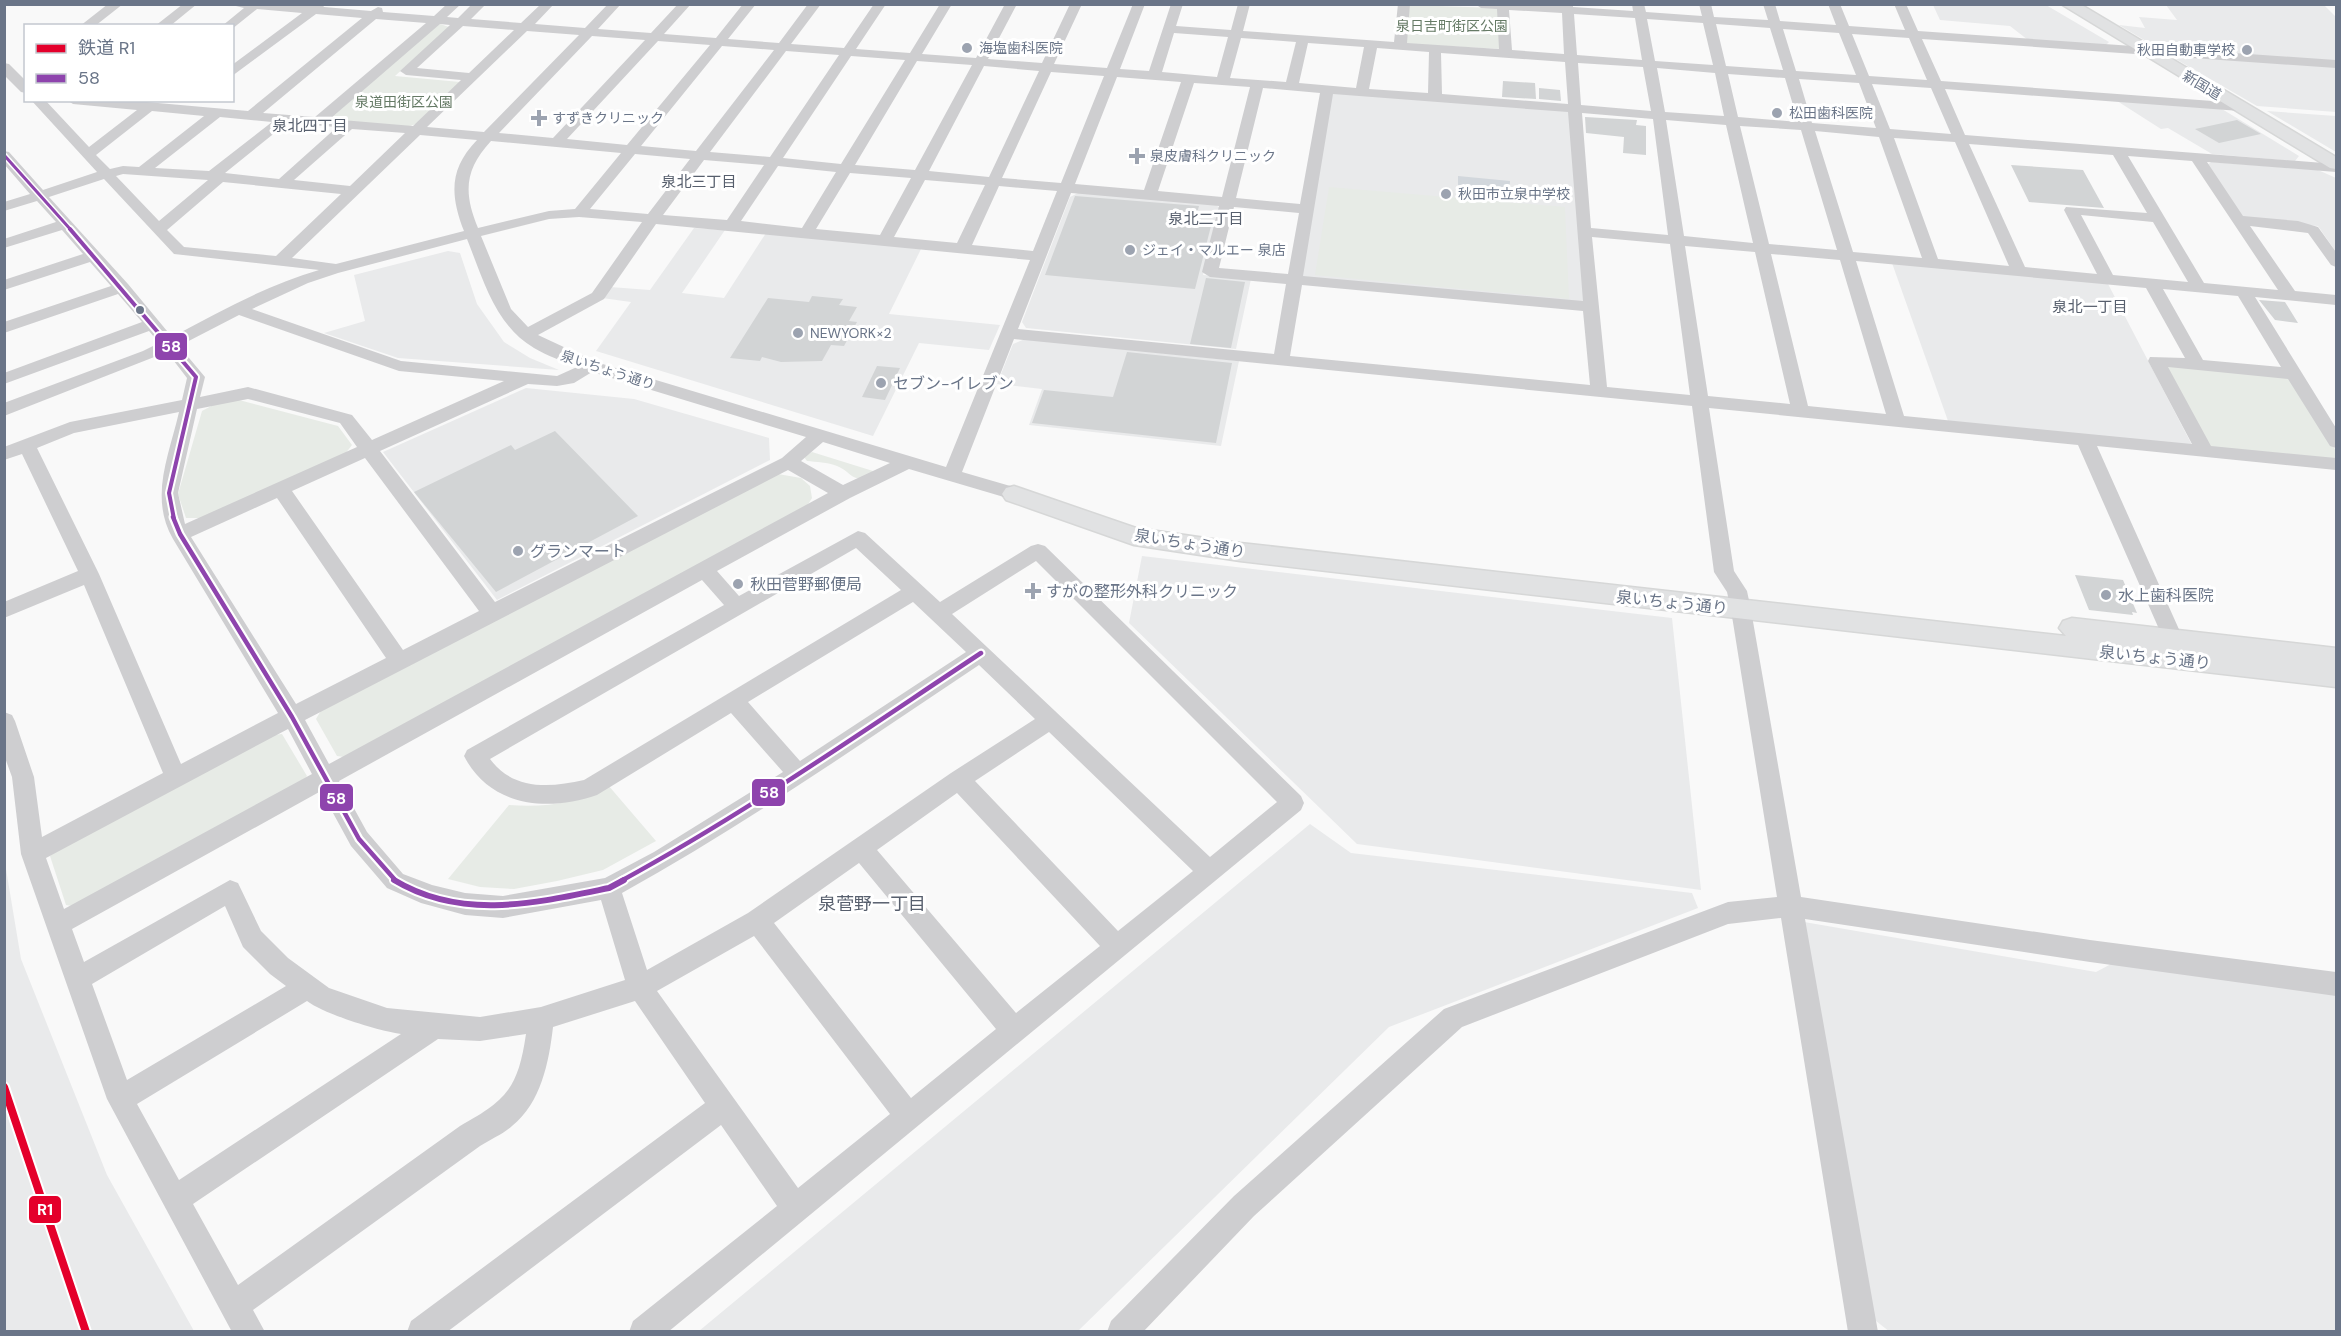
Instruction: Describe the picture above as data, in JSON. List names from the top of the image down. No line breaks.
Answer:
{"streets":{"main road":["新国道","泉いちょう通り"]},"districts":["泉北四丁目","泉北三丁目","泉北二丁目","泉北一丁目","泉菅野一丁目"],"parks":["泉日吉町街区公園","泉道田街区公園"],"places":{"other":["海塩歯科医院","秋田自動車学校","松田歯科医院","秋田市立泉中学校","ジェイ・マルエー 泉店","NEWYORK×2","セブン-イレブン","グランマート","秋田菅野郵便局","水上歯科医院"],"health":["すずきクリニック","泉皮膚科クリニック","すがの整形外科クリニック"]},"lines":["transit line 58","rail line R1"],"legend":["鉄道 R1","58"]}
